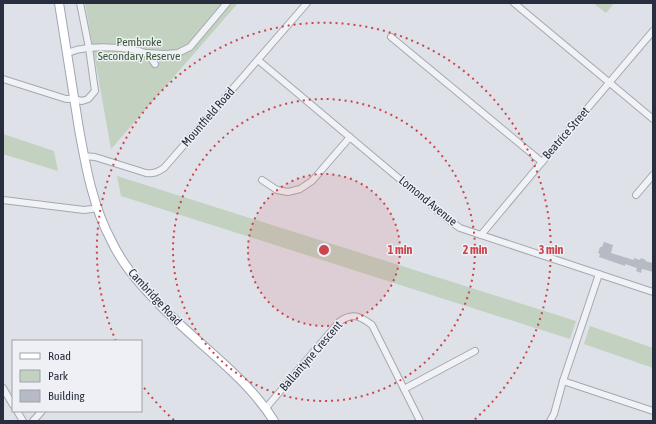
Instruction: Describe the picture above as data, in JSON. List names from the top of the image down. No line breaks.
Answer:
{"streets":{"main road":["Cambridge Road"],"street":["Mountfield Road","Beatrice Street","Lomond Avenue","Ballantyne Crescent"]},"crossings":[["Mountfield Road","Lomond Avenue"],["Mountfield Road","Cambridge Road"],["Beatrice Street","Lomond Avenue"],["Cambridge Road","Ballantyne Crescent"]],"parks":["Pembroke Secondary Reserve"],"legend":["Road","Park","Building"],"rings":["1 min","2 min","3 min"]}
